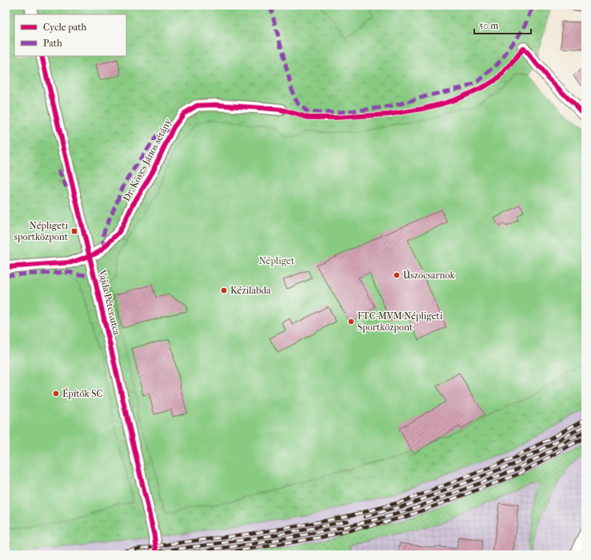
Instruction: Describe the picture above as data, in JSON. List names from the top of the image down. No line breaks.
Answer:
{"streets":{"street":["Dr. Köves János sétány","Vajda Péter utca"]},"crossings":[["Dr. Köves János sétány","Vajda Péter utca"]],"parks":["Népliget"],"places":{"transit":["Népligeti sportközpont"],"other":["Úszócsarnok","Kézilabda","FTC-MVM Népligeti Sportközpont","Építők SC"]},"legend":["Cycle path","Path"],"scale_bar":"50 m"}
